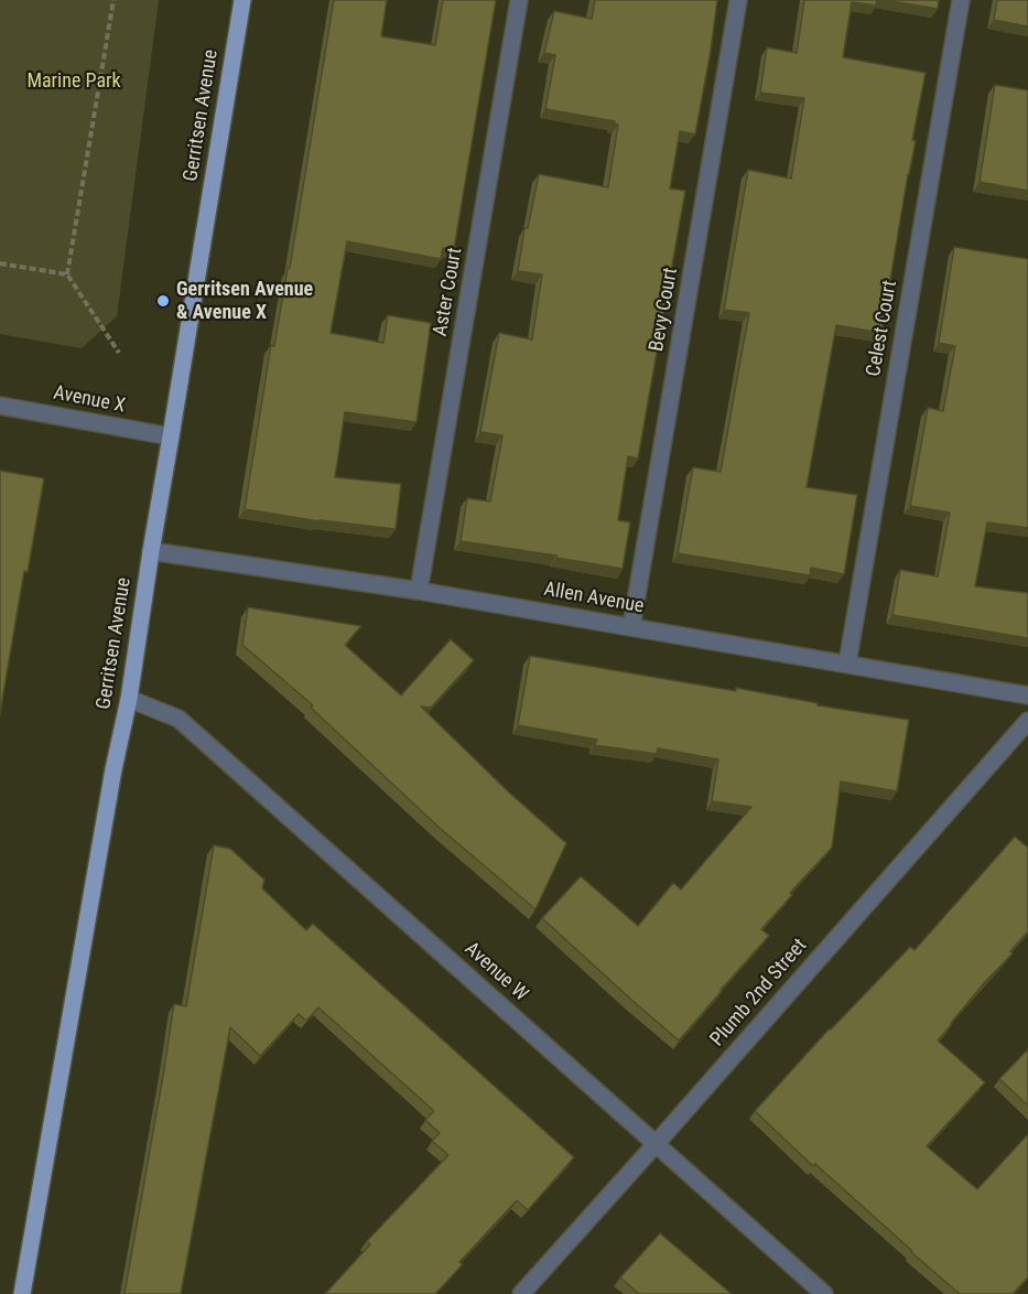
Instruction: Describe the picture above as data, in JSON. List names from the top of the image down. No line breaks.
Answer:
{"streets":{"main road":["Gerritsen Avenue"],"street":["Aster Court","Bevy Court","Celest Court","Avenue X","Allen Avenue","Avenue W","Plumb 2nd Street"]},"crossings":[["Gerritsen Avenue","Avenue X"],["Gerritsen Avenue","Allen Avenue"],["Gerritsen Avenue","Avenue W"],["Aster Court","Allen Avenue"],["Bevy Court","Allen Avenue"],["Celest Court","Allen Avenue"],["Avenue W","Plumb 2nd Street"]],"parks":["Marine Park"],"places":["Gerritsen Avenue & Avenue X"]}
